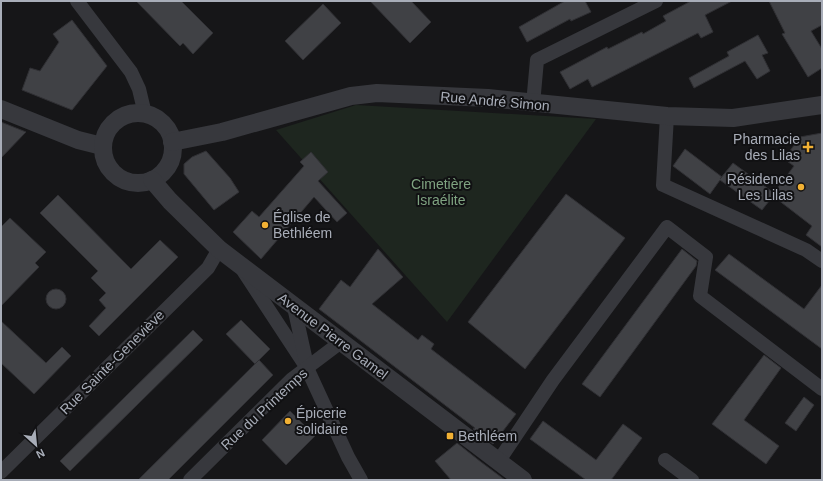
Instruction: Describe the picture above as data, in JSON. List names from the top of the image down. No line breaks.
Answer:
{"streets":{"street":["Rue André Simon","Avenue Pierre Gamel","Rue Sainte-Geneviève","Rue du Printemps"]},"crossings":[["Rue André Simon","Avenue Pierre Gamel"],["Avenue Pierre Gamel","Rue Sainte-Geneviève"],["Avenue Pierre Gamel","Rue du Printemps"]],"parks":["Cimetière Israélite"],"places":{"health":["Pharmacie des Lilas"],"other":["Résidence Les Lilas","Église de Bethléem","Épicerie solidaire"],"transit":["Bethléem"]},"north":"bottom right"}
